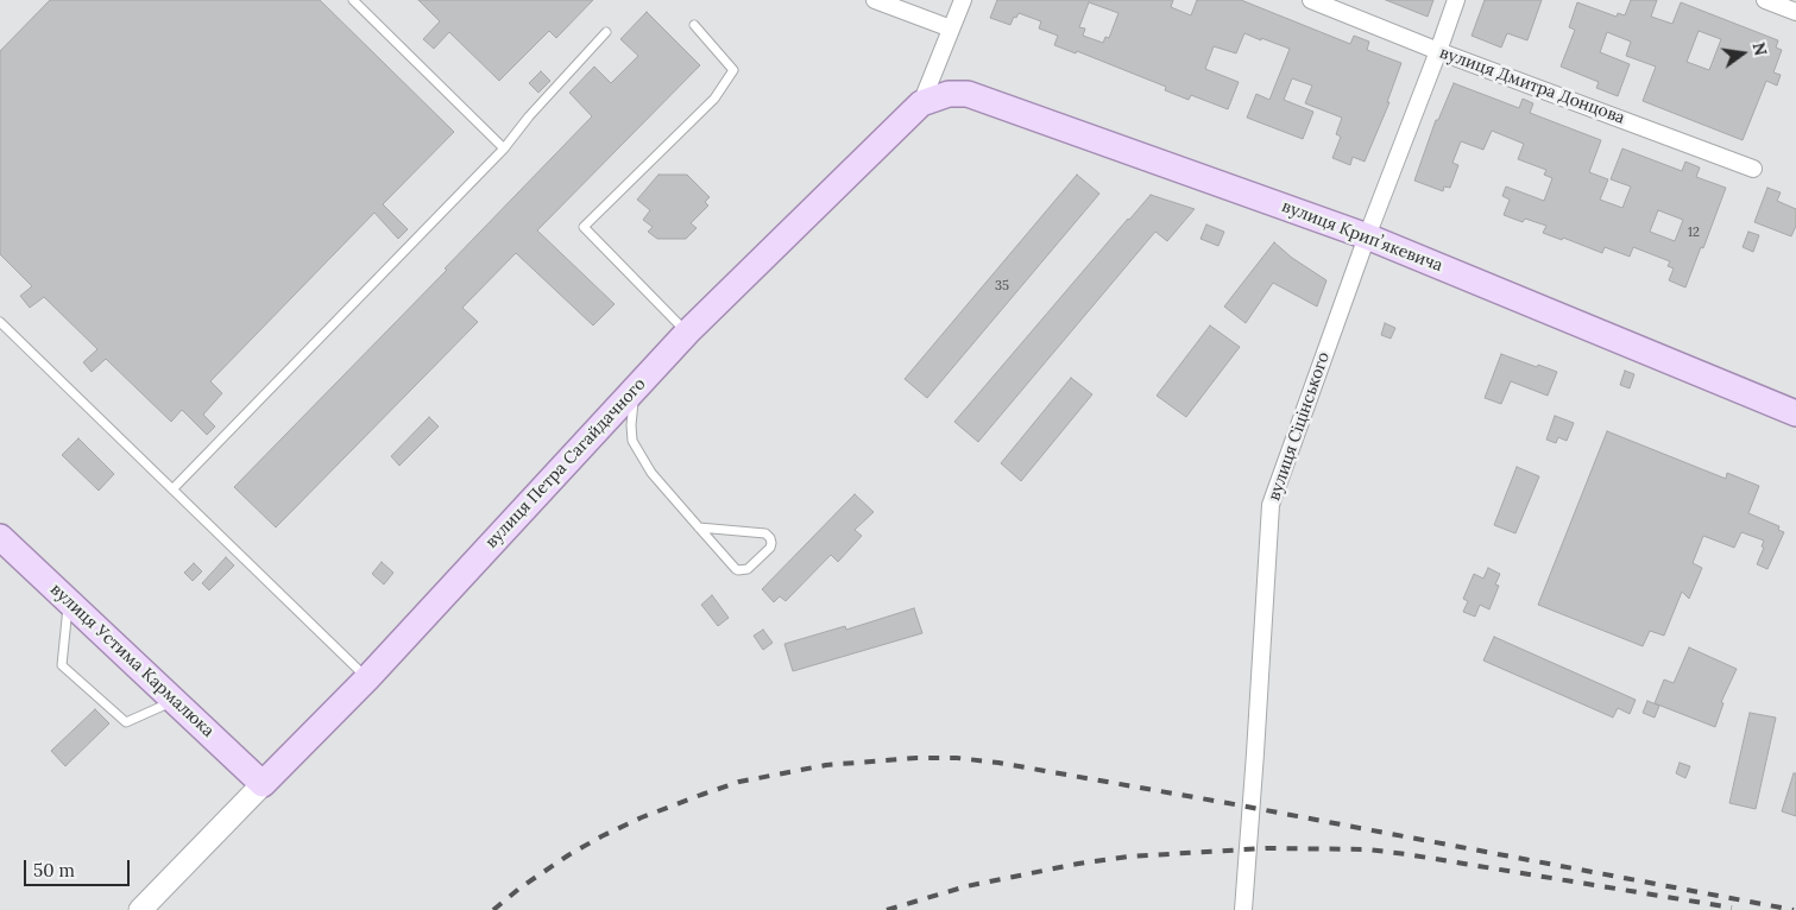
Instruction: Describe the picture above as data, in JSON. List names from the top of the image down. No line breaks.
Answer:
{"streets":{"main road":["вулиця Крипʼякевича","вулиця Петра Сагайдачного","вулиця Устима Кармалюка"],"street":["вулиця Дмитра Донцова","вулиця Сіцінського"]},"crossings":[["вулиця Дмитра Донцова","вулиця Сіцінського"],["вулиця Крипʼякевича","вулиця Сіцінського"],["вулиця Крипʼякевича","вулиця Петра Сагайдачного"],["вулиця Петра Сагайдачного","вулиця Устима Кармалюка"]],"house_numbers":["12","35"],"scale_bar":"50 m","north":"right"}
